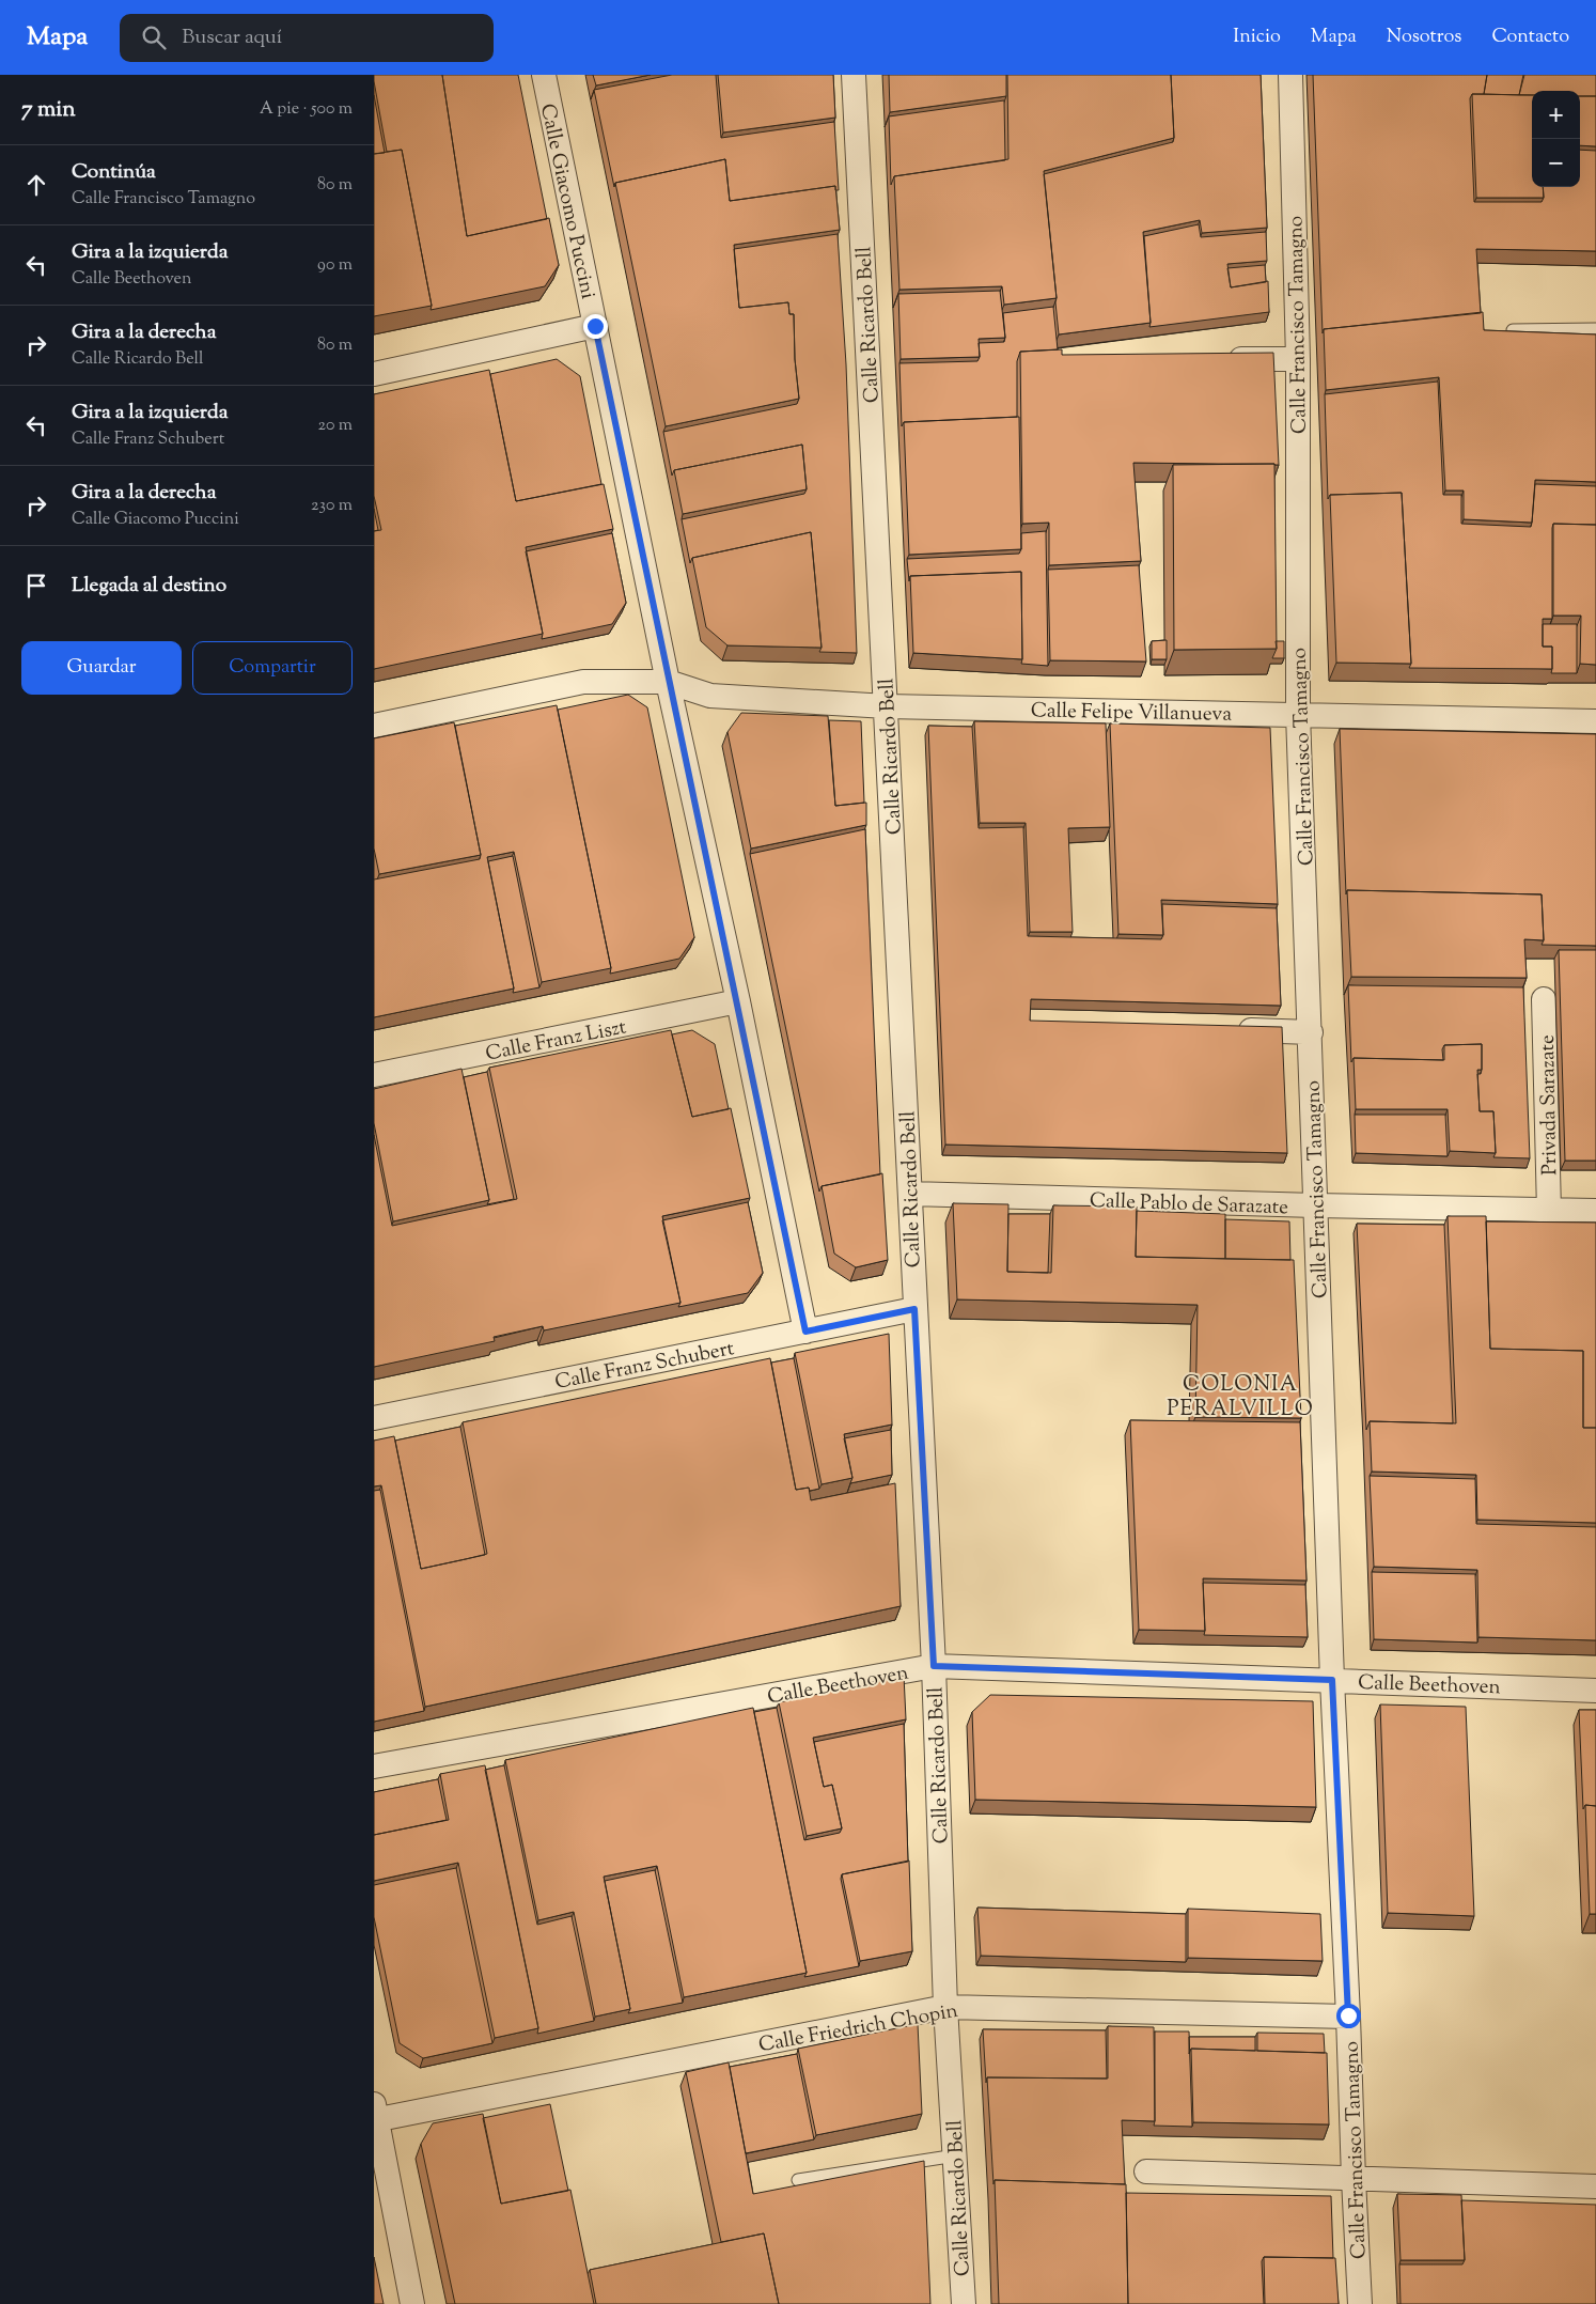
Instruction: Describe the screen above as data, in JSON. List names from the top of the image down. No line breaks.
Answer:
{"streets":{"street":["Calle Giacomo Puccini","Calle Ricardo Bell","Calle Francisco Tamagno","Calle Felipe Villanueva","Calle Franz Liszt","Privada Sarazate","Calle Pablo de Sarazate","Calle Franz Schubert","Calle Beethoven","Calle Friedrich Chopin"]},"crossings":[["Calle Giacomo Puccini","Calle Felipe Villanueva"],["Calle Giacomo Puccini","Calle Franz Liszt"],["Calle Giacomo Puccini","Calle Franz Schubert"],["Calle Ricardo Bell","Calle Felipe Villanueva"],["Calle Ricardo Bell","Calle Pablo de Sarazate"],["Calle Ricardo Bell","Calle Franz Schubert"],["Calle Ricardo Bell","Calle Beethoven"],["Calle Ricardo Bell","Calle Friedrich Chopin"],["Calle Francisco Tamagno","Calle Felipe Villanueva"],["Calle Francisco Tamagno","Calle Pablo de Sarazate"],["Calle Francisco Tamagno","Calle Beethoven"],["Calle Francisco Tamagno","Calle Friedrich Chopin"],["Privada Sarazate","Calle Pablo de Sarazate"]],"districts":["COLONIA PERALVILLO"],"page":{"header":"Mapa","search":"Buscar aquí","nav":["Inicio","Mapa","Nosotros","Contacto"],"heading":["7 min","A pie · 500 m"],"map_buttons":["+","−"],"list":[["Continúa","Calle Francisco Tamagno","80 m"],["Gira a la izquierda","Calle Beethoven","90 m"],["Gira a la derecha","Calle Ricardo Bell","80 m"],["Gira a la izquierda","Calle Franz Schubert","20 m"],["Gira a la derecha","Calle Giacomo Puccini","230 m"],"Llegada al destino"],"buttons":["Guardar","Compartir"]}}
